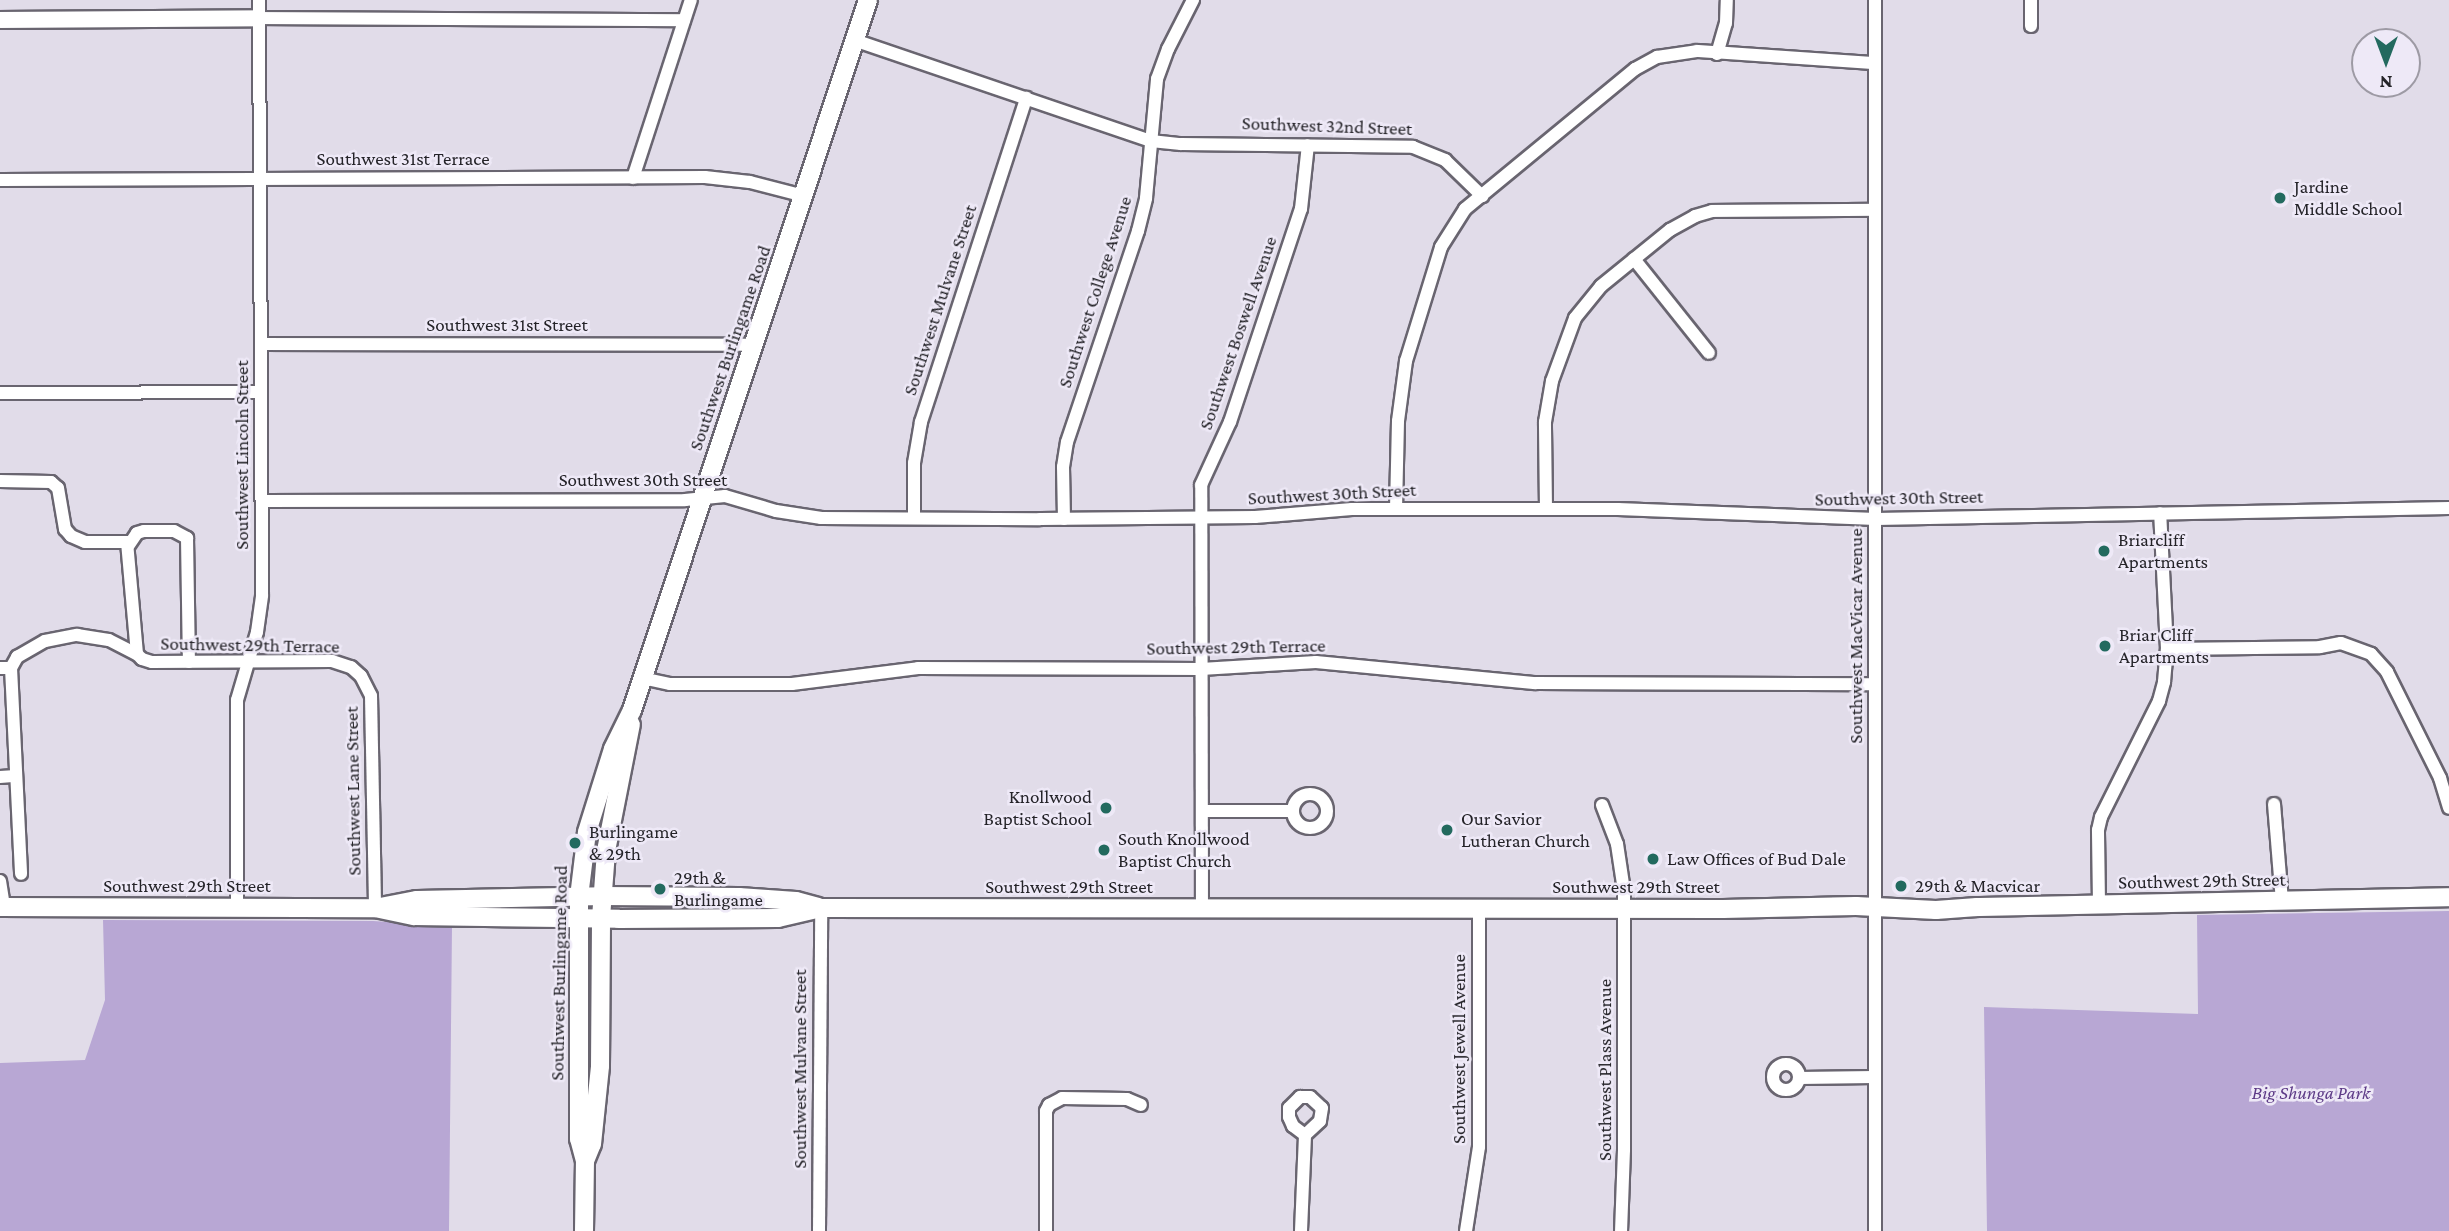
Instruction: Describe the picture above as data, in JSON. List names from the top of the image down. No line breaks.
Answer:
{"streets":{"main road":["Southwest Burlingame Road","Southwest 29th Street"],"street":["Southwest 32nd Street","Southwest 31st Terrace","Southwest College Avenue","Southwest Mulvane Street","Southwest 31st Street","Southwest Boswell Avenue","Southwest Lincoln Street","Southwest 30th Street","Southwest MacVicar Avenue","Southwest 29th Terrace","Southwest Lane Street","Southwest Jewell Avenue","Southwest Plass Avenue"]},"crossings":[["Southwest 32nd Street","Southwest College Avenue"],["Southwest 32nd Street","Southwest Mulvane Street"],["Southwest 32nd Street","Southwest Boswell Avenue"],["Southwest 32nd Street","Southwest Burlingame Road"],["Southwest 31st Terrace","Southwest Burlingame Road"],["Southwest 31st Terrace","Southwest Lincoln Street"],["Southwest College Avenue","Southwest 30th Street"],["Southwest Mulvane Street","Southwest 30th Street"],["Southwest Mulvane Street","Southwest 29th Street"],["Southwest 31st Street","Southwest Burlingame Road"],["Southwest 31st Street","Southwest Lincoln Street"],["Southwest Boswell Avenue","Southwest 30th Street"],["Southwest Boswell Avenue","Southwest 29th Terrace"],["Southwest Boswell Avenue","Southwest 29th Street"],["Southwest Burlingame Road","Southwest 30th Street"],["Southwest Burlingame Road","Southwest 29th Terrace"],["Southwest Burlingame Road","Southwest 29th Street"],["Southwest Lincoln Street","Southwest 30th Street"],["Southwest Lincoln Street","Southwest 29th Terrace"],["Southwest Lincoln Street","Southwest 29th Street"],["Southwest 30th Street","Southwest MacVicar Avenue"],["Southwest MacVicar Avenue","Southwest 29th Terrace"],["Southwest MacVicar Avenue","Southwest 29th Street"],["Southwest 29th Terrace","Southwest Lane Street"],["Southwest Lane Street","Southwest 29th Street"],["Southwest 29th Street","Southwest Jewell Avenue"],["Southwest 29th Street","Southwest Plass Avenue"]],"parks":["Big Shunga Park"],"places":["Jardine Middle School","Briarcliff Apartments","Briar Cliff Apartments","Knollwood Baptist School","Our Savior Lutheran Church","Burlingame & 29th","South Knollwood Baptist Church","Law Offices of Bud Dale","29th & Macvicar","29th & Burlingame"],"north":"bottom"}
